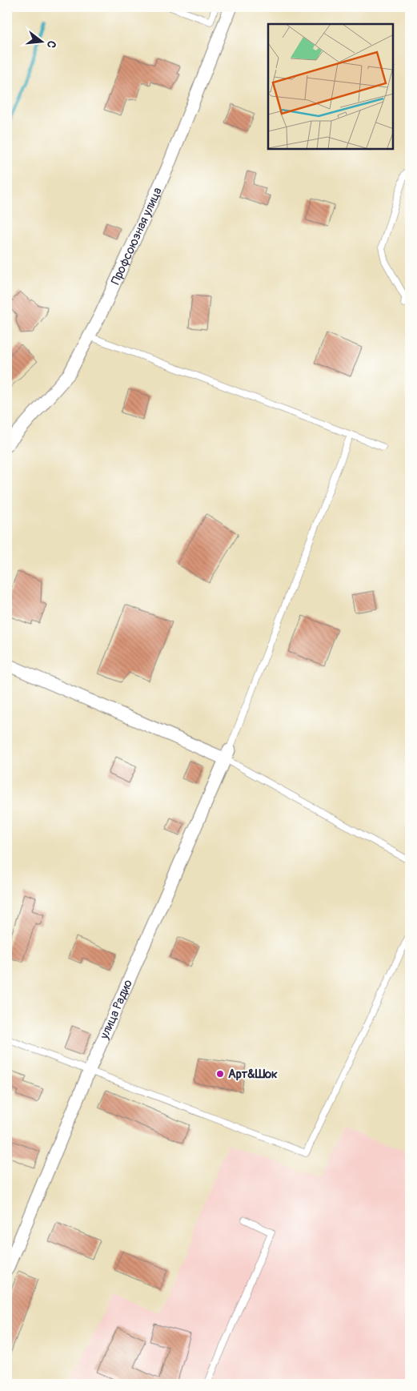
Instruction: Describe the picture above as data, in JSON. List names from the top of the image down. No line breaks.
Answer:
{"streets":{"street":["Профсоюзная улица","улица Радио"]},"places":["Арт&Шок"],"north":"right"}
